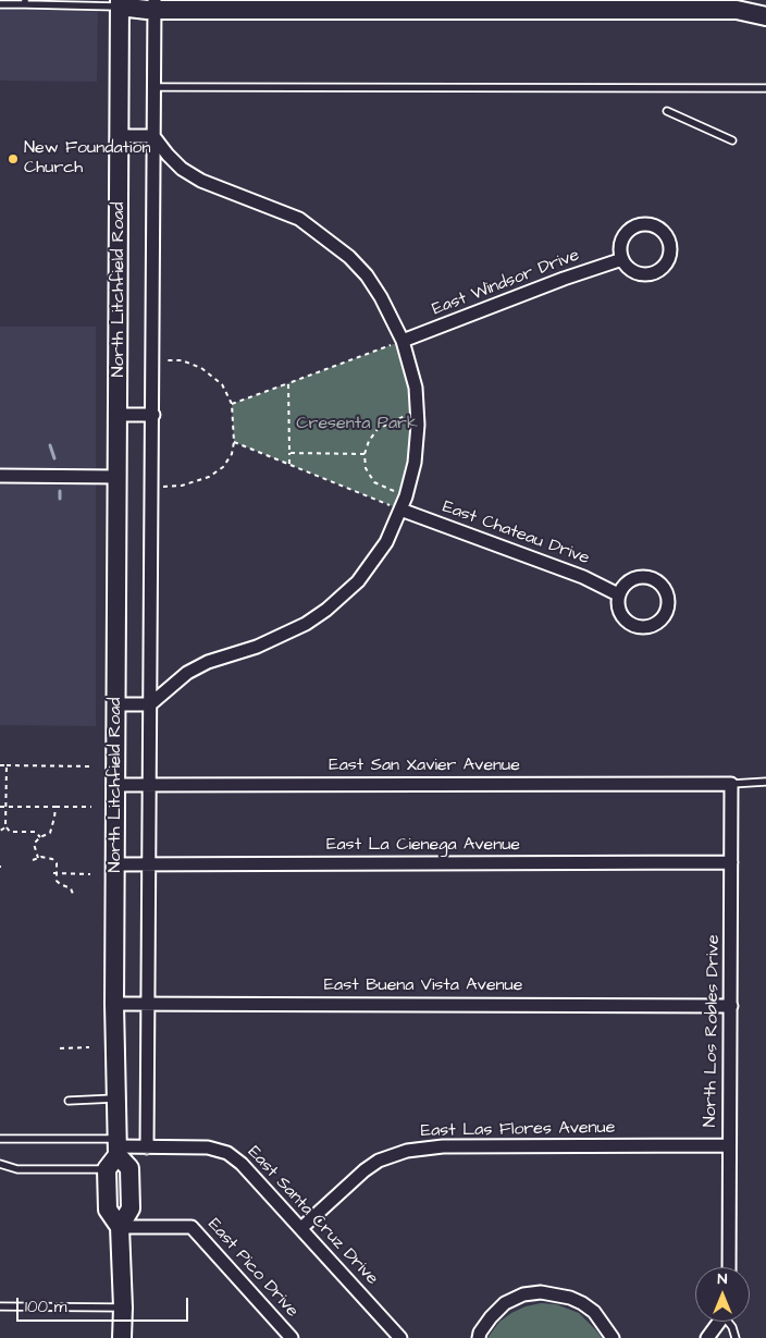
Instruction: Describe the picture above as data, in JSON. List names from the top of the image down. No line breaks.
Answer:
{"streets":{"main road":["North Litchfield Road"],"street":["East Windsor Drive","East Chateau Drive","East San Xavier Avenue","East La Cienega Avenue","East Buena Vista Avenue","North Los Robles Drive","East Las Flores Avenue","East Santa Cruz Drive","East Pico Drive"]},"crossings":[["North Litchfield Road","East San Xavier Avenue"],["North Litchfield Road","East La Cienega Avenue"],["North Litchfield Road","East Buena Vista Avenue"],["North Litchfield Road","East Santa Cruz Drive"],["North Litchfield Road","East Pico Drive"],["East San Xavier Avenue","North Los Robles Drive"],["East La Cienega Avenue","North Los Robles Drive"],["East Buena Vista Avenue","North Los Robles Drive"],["North Los Robles Drive","East Las Flores Avenue"],["East Las Flores Avenue","East Santa Cruz Drive"]],"parks":["Cresenta Park"],"places":["New Foundation Church"],"scale_bar":"100 m","north":"top"}
